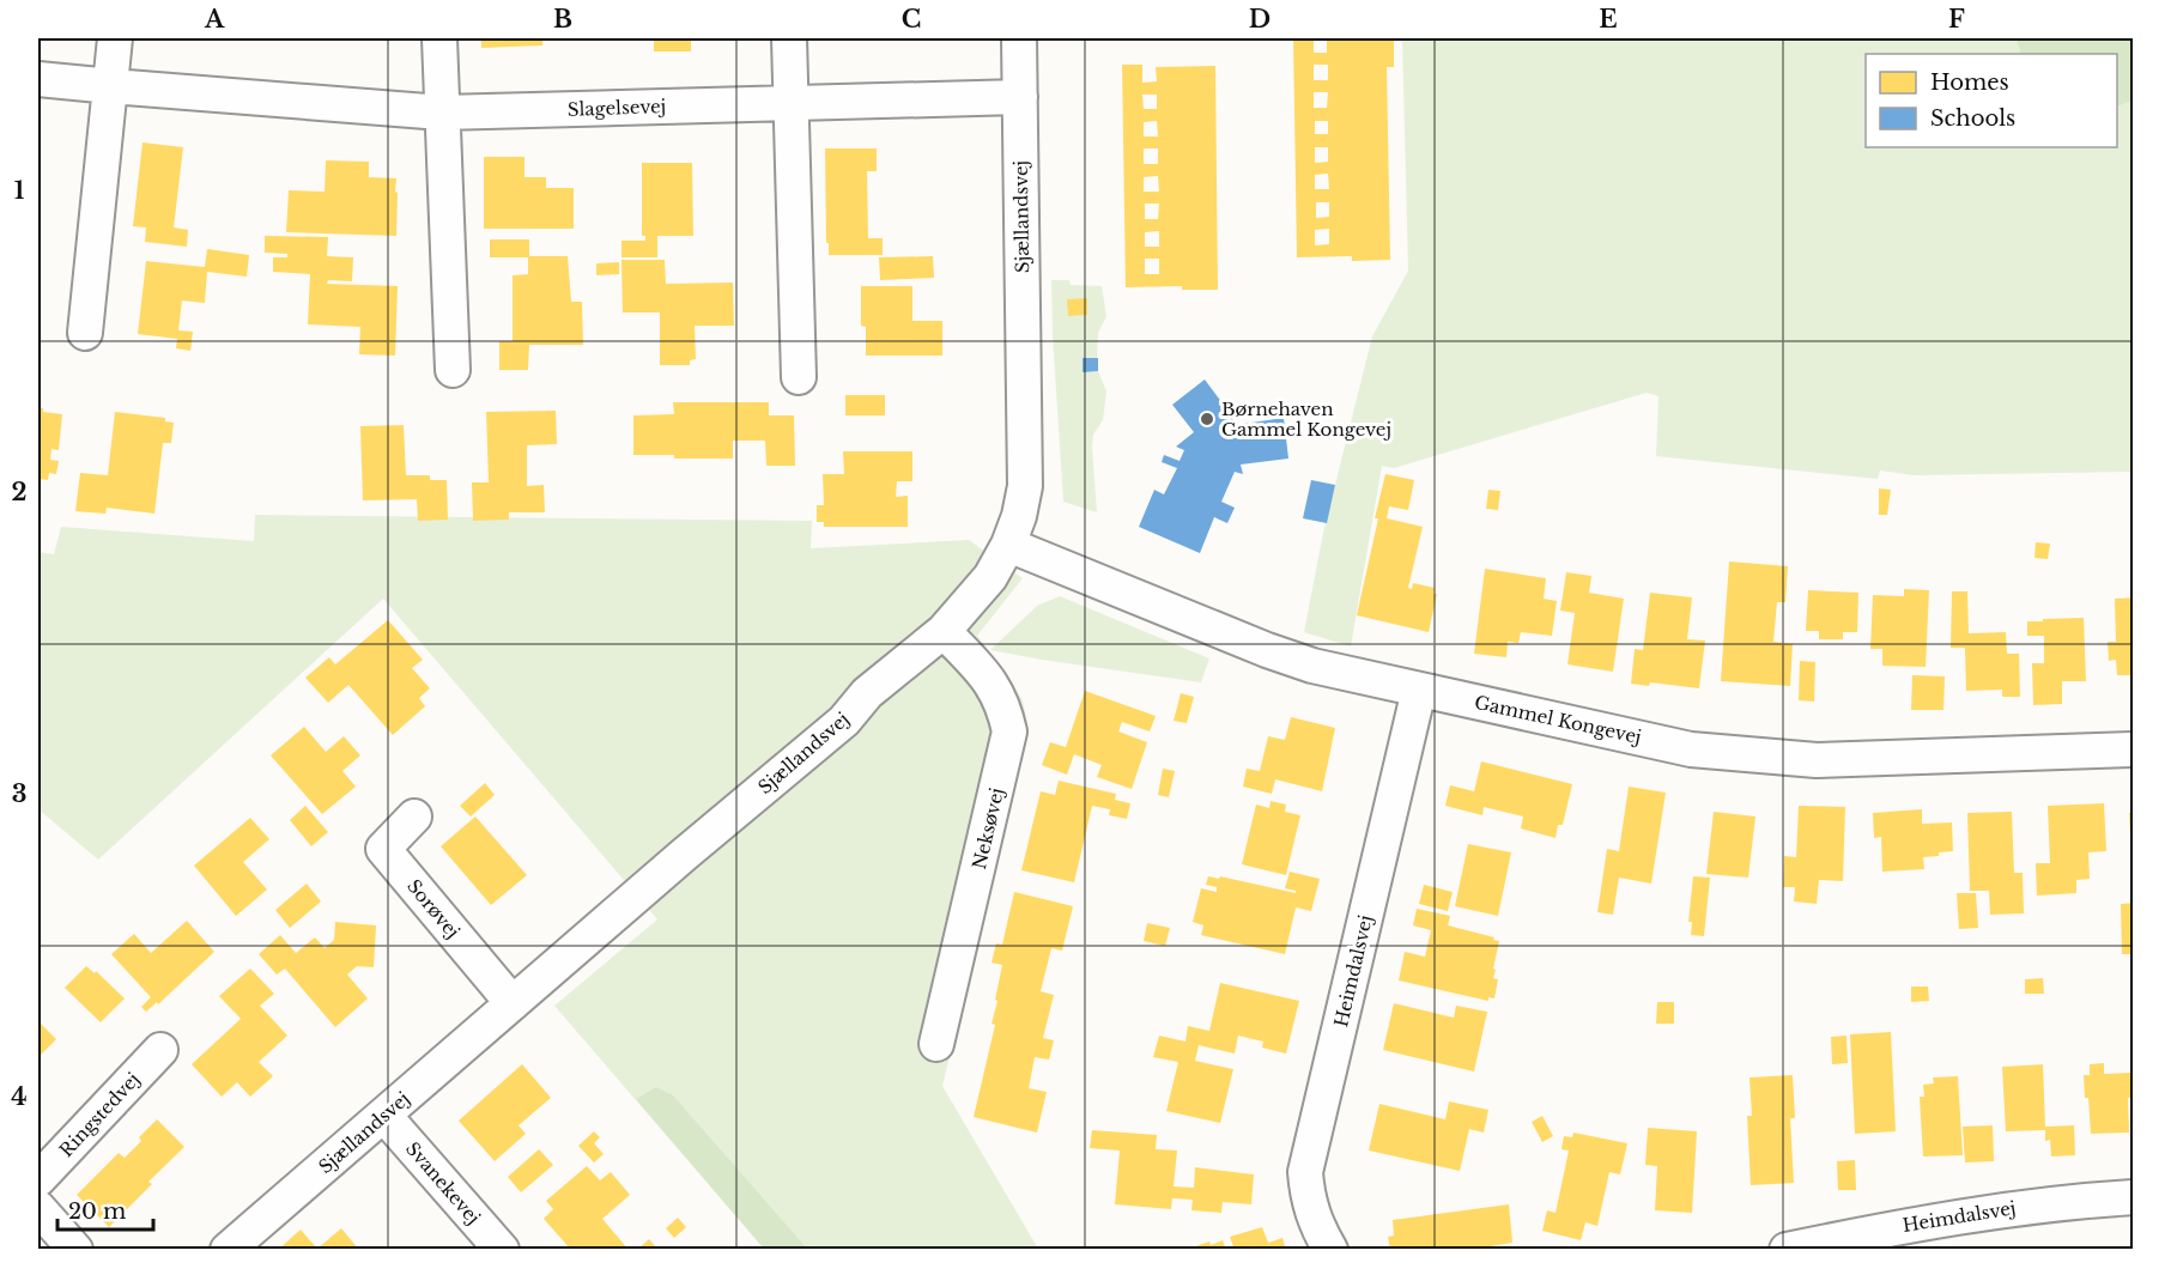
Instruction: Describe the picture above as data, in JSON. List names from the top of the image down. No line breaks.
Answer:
{"streets":{"street":["Slagelsevej","Sjællandsvej","Gammel Kongevej","Neksøvej","Sorøvej","Heimdalsvej","Ringstedvej","Svanekevej"]},"crossings":[["Slagelsevej","Sjællandsvej"],["Sjællandsvej","Gammel Kongevej"],["Sjællandsvej","Neksøvej"],["Sjællandsvej","Sorøvej"],["Sjællandsvej","Svanekevej"],["Gammel Kongevej","Heimdalsvej"]],"places":["Børnehaven Gammel Kongevej"],"legend":["Homes","Schools"],"scale_bar":"20 m","grid":{"columns":["A","B","C","D","E","F"],"rows":["1","2","3","4"]}}
